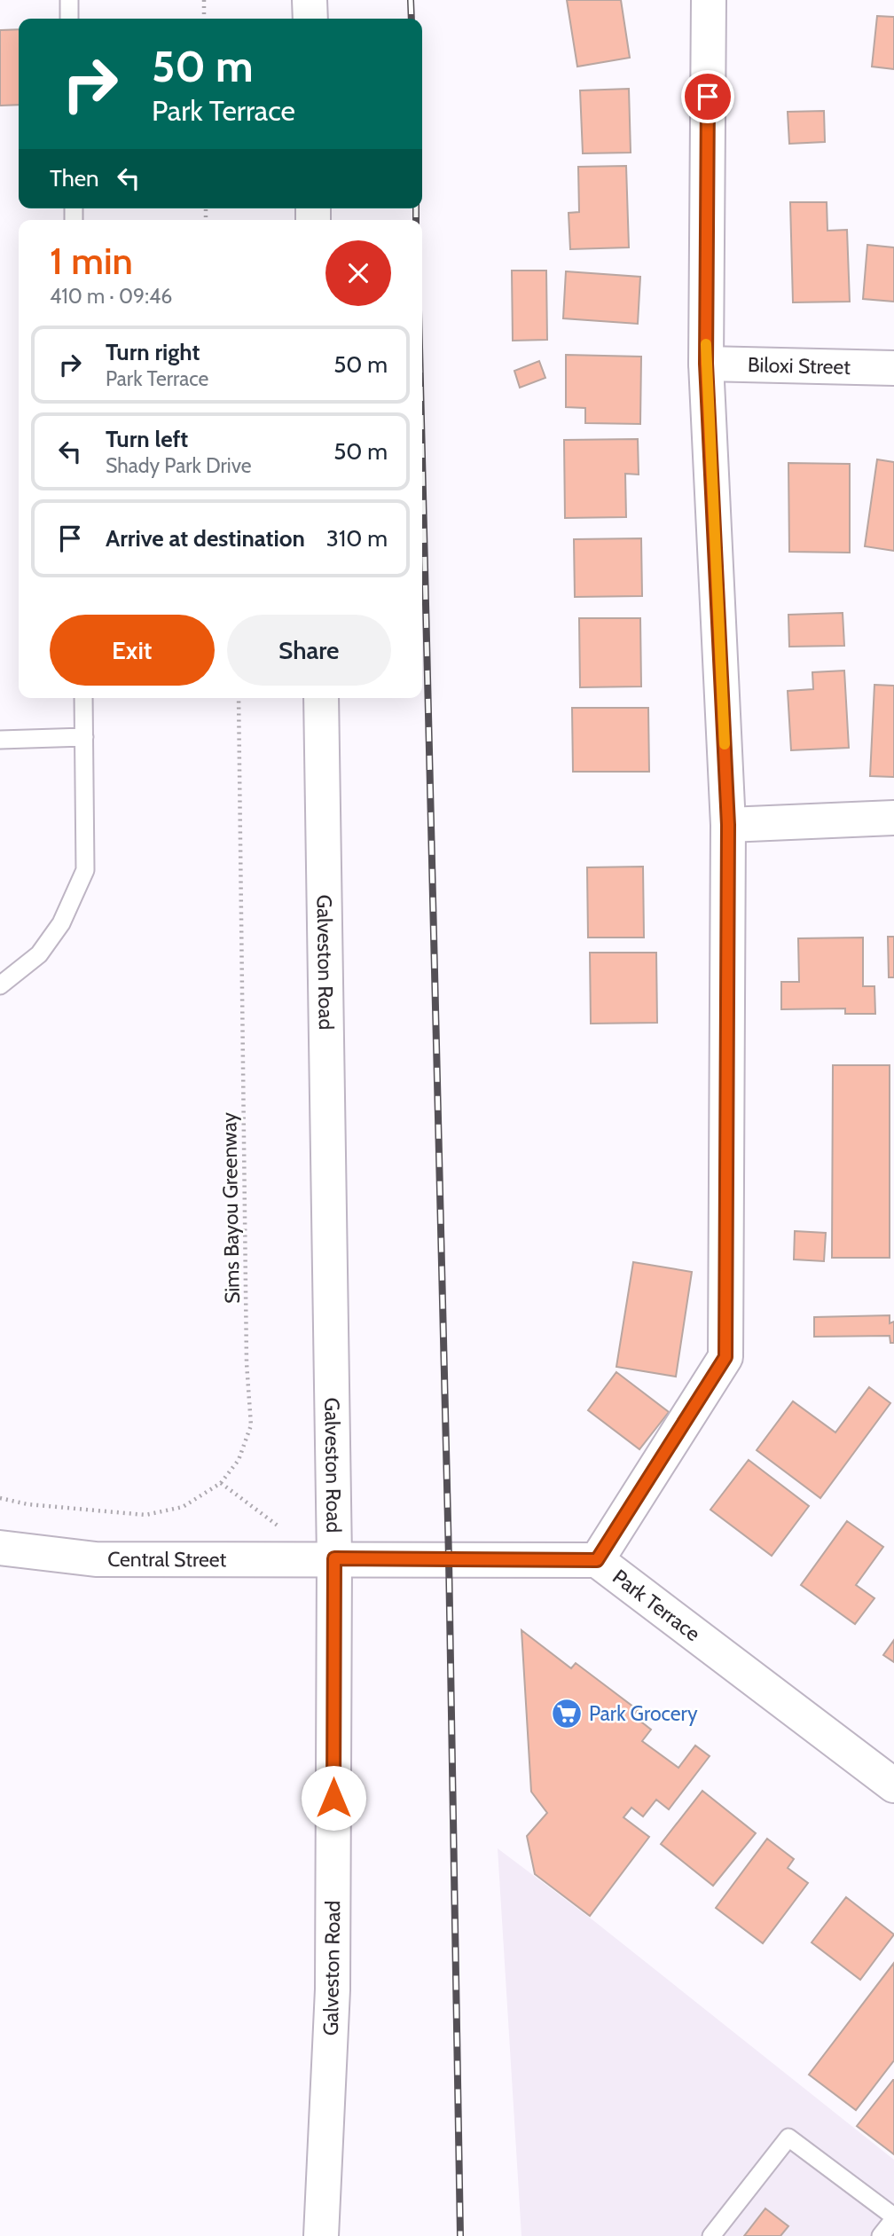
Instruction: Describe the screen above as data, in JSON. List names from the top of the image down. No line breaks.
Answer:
{"streets":{"street":["Biloxi Street","Galveston Road","Central Street","Park Terrace"],"path":["Sims Bayou Greenway"]},"crossings":[["Galveston Road","Central Street"],["Galveston Road","Park Terrace"],["Central Street","Park Terrace"]],"places":{"supermarket":["Park Grocery"]},"page":{"turn":["50 m","Park Terrace"],"then":"Then","heading":["1 min","410 m · 09:46"],"list":[{"name":"Turn right","note":"Park Terrace","value":"50 m"},{"name":"Turn left","note":"Shady Park Drive","value":"50 m"},{"name":"Arrive at destination","value":"310 m"}],"buttons":["Exit","Share"]}}
